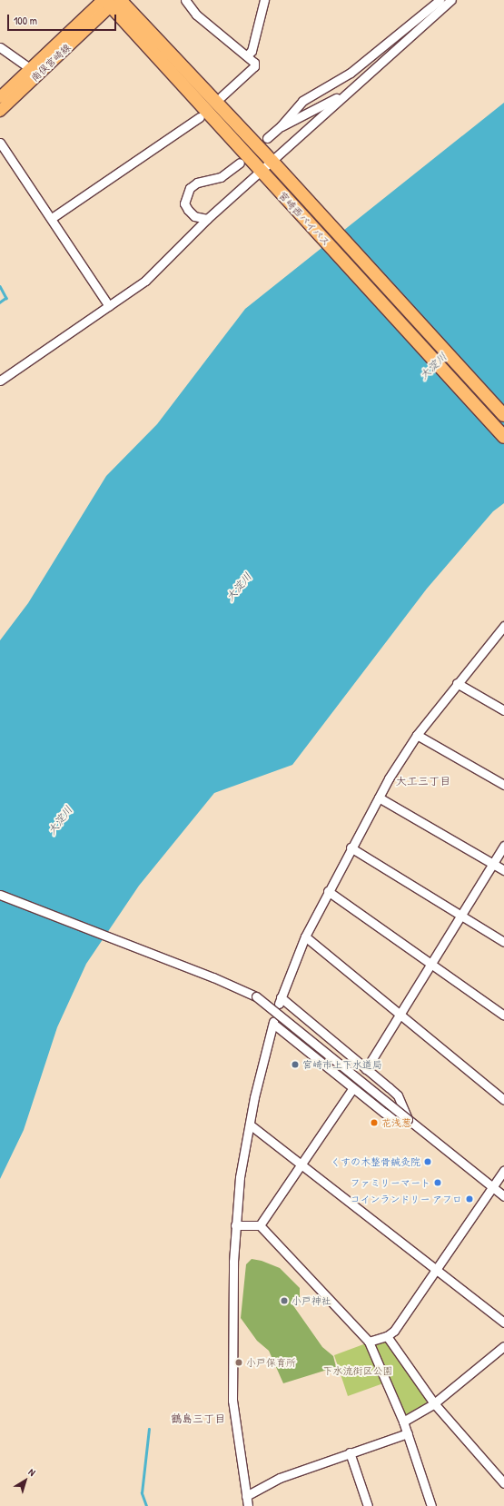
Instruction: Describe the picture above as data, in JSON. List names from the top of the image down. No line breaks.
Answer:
{"streets":{"highway":["宮崎西バイパス"],"main road":["南俣宮崎線"]},"crossings":[["南俣宮崎線","宮崎西バイパス"]],"districts":["大工三丁目","鶴島三丁目"],"water":["大淀川"],"parks":["下水流街区公園"],"places":["宮崎市上下水道局","花浅葱","くすの木整骨鍼灸院","ファミリーマート","コインランドリー アフロ","小戸神社","小戸保育所"],"scale_bar":"100 m","north":"top right"}
